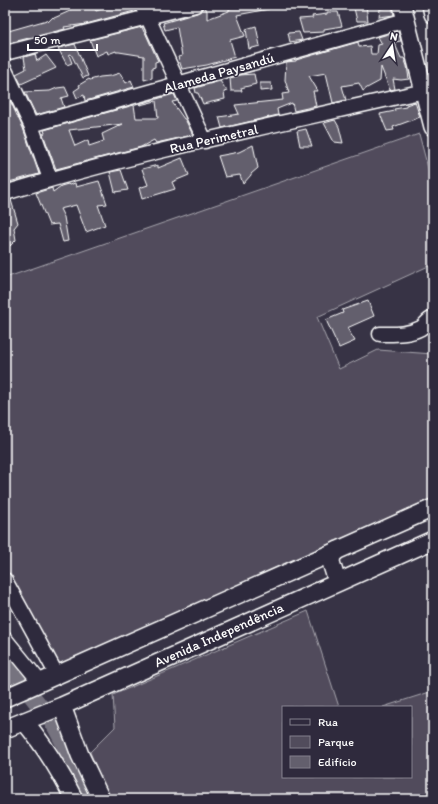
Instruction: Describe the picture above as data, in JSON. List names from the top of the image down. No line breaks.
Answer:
{"streets":{"main road":["Avenida Independência"],"street":["Alameda Paysandú","Rua Perimetral"]},"legend":["Rua","Parque","Edifício"],"scale_bar":"50 m","north":"top"}
